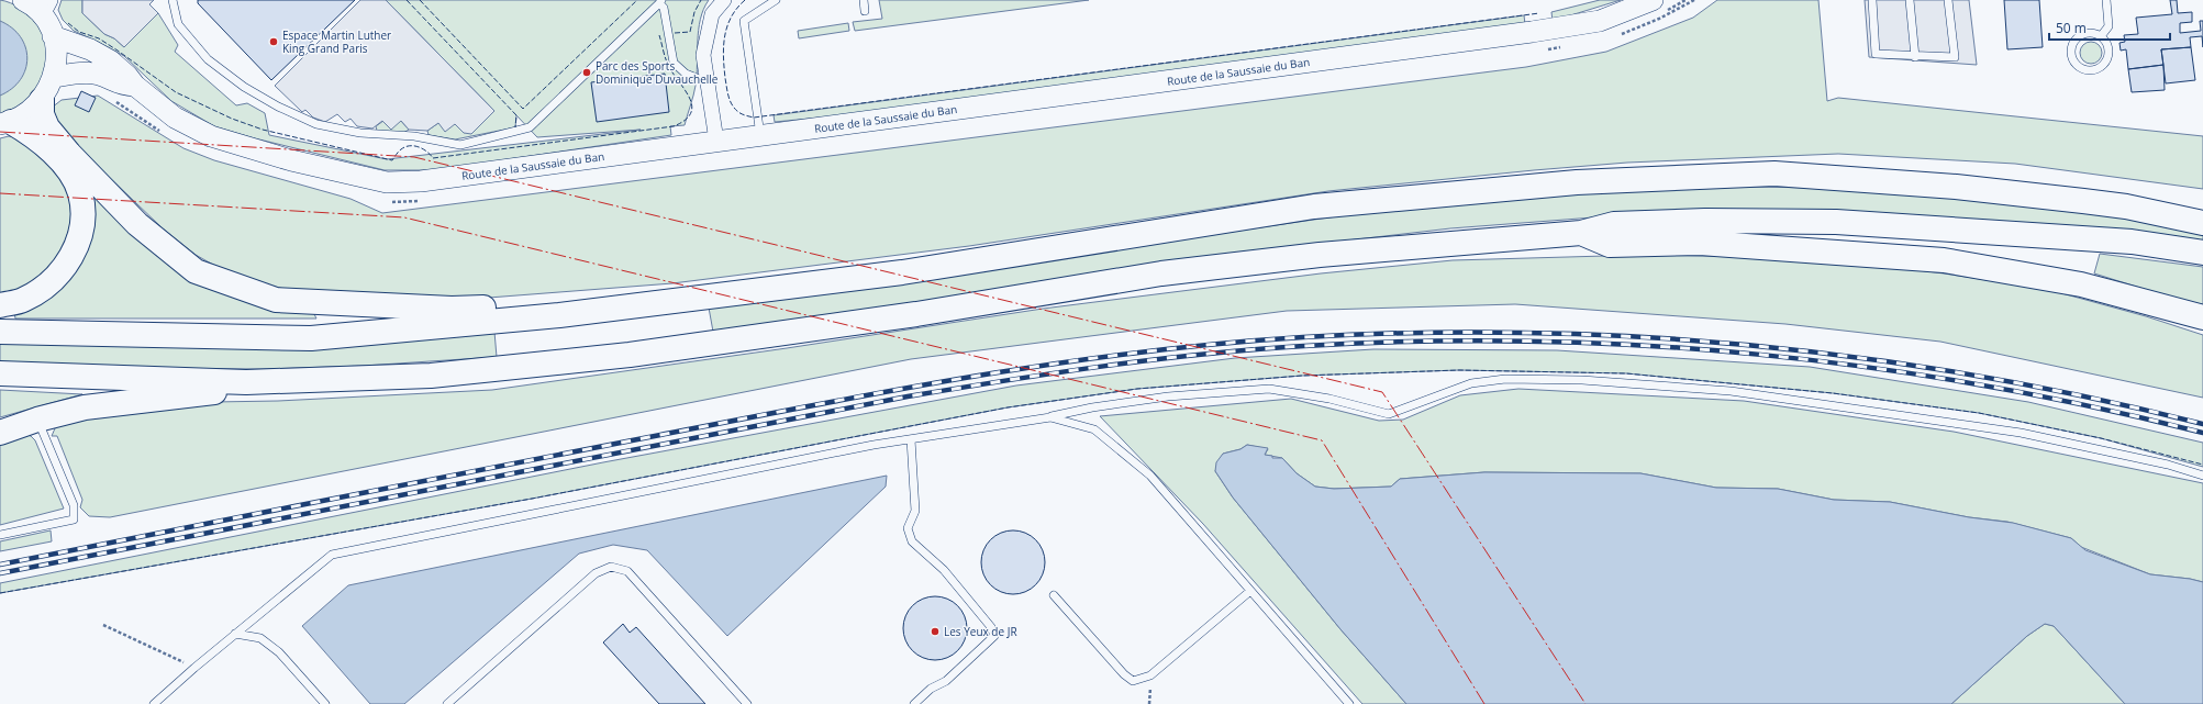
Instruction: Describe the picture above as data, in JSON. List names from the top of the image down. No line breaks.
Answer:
{"streets":{"main road":["Route de la Saussaie du Ban"]},"places":["Espace Martin Luther King Grand Paris","Parc des Sports Dominique Duvauchelle","Les Yeux de JR"],"scale_bar":"50 m"}
